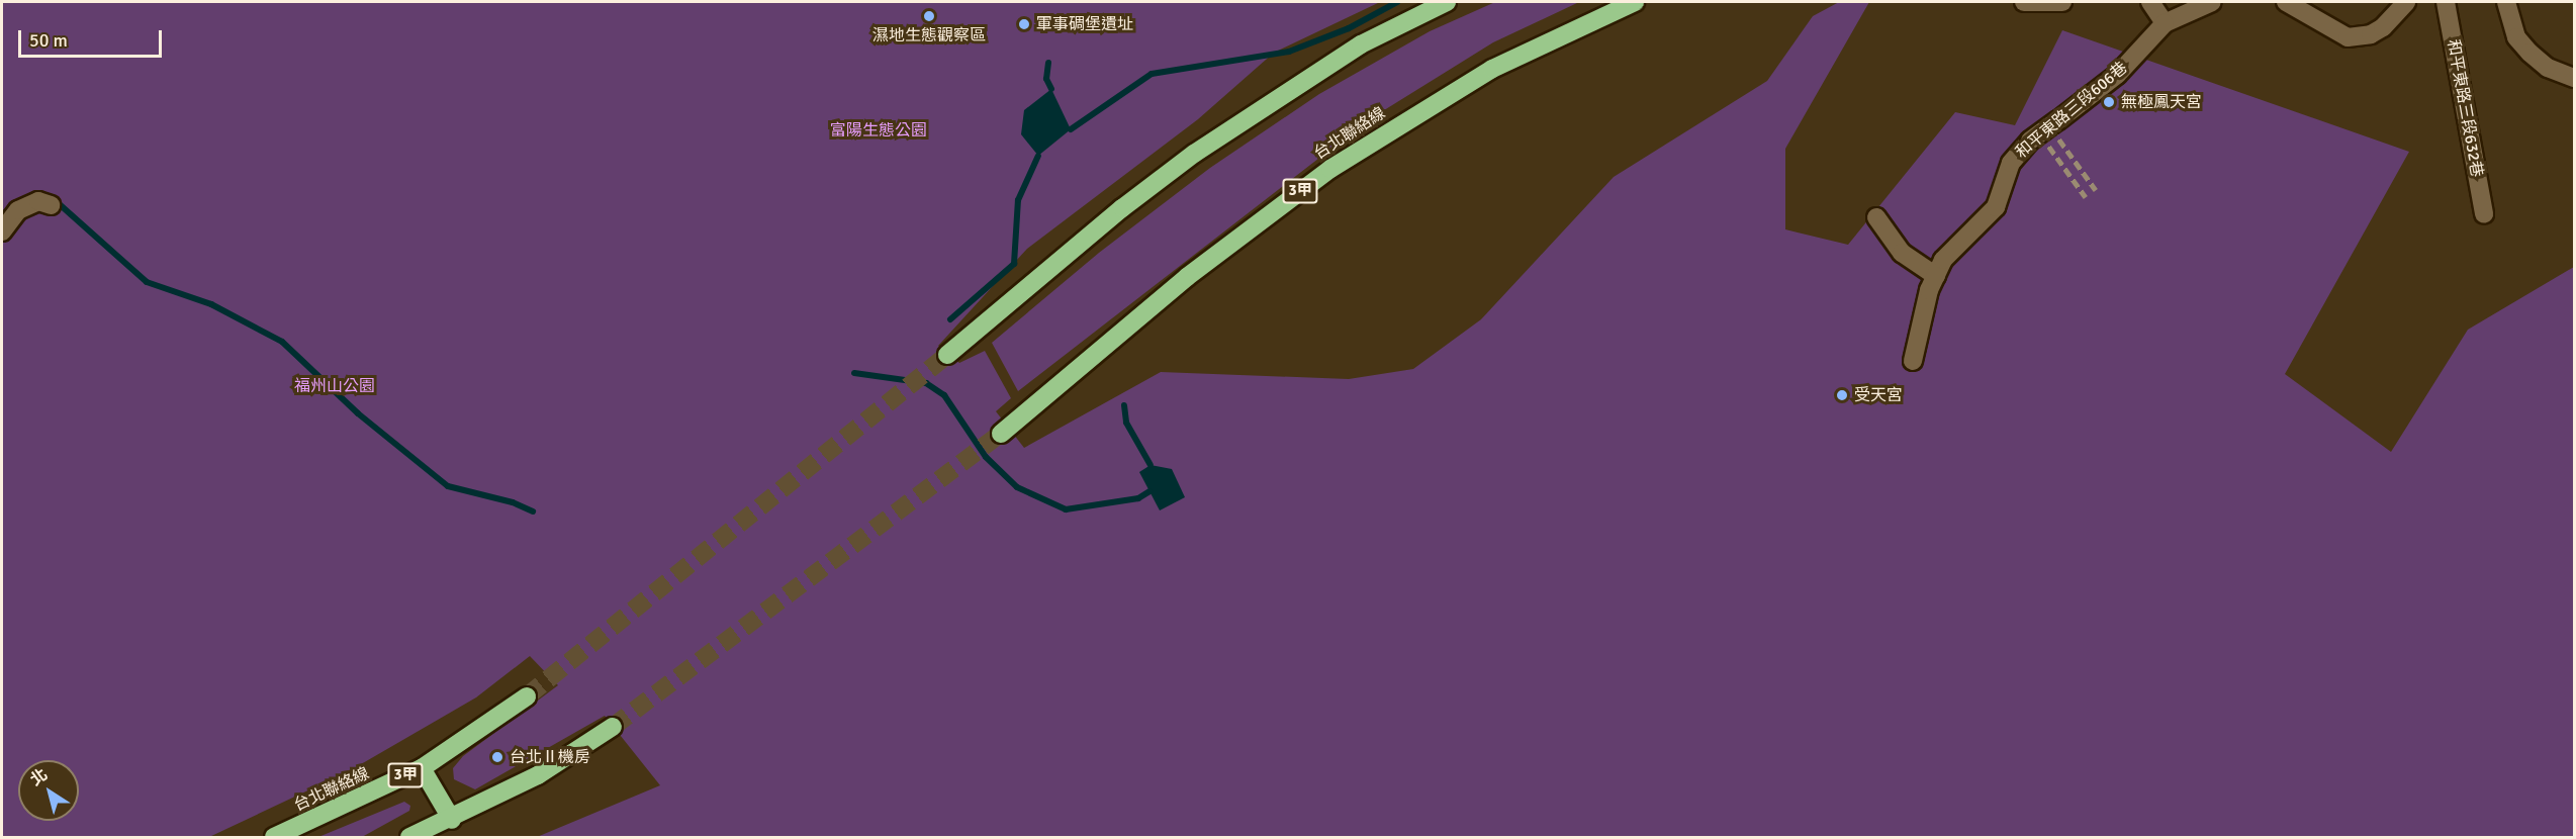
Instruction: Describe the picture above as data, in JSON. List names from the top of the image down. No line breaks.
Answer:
{"streets":{"highway":["台北聯絡線","3甲"],"street":["和平東路三段632巷","和平東路三段606巷"]},"parks":["富陽生態公園","福州山公園"],"places":["濕地生態觀察區","軍事碉堡遺址","無極鳳天宮","受天宮","台北Ⅱ機房"],"scale_bar":"50 m","north":"top left"}
